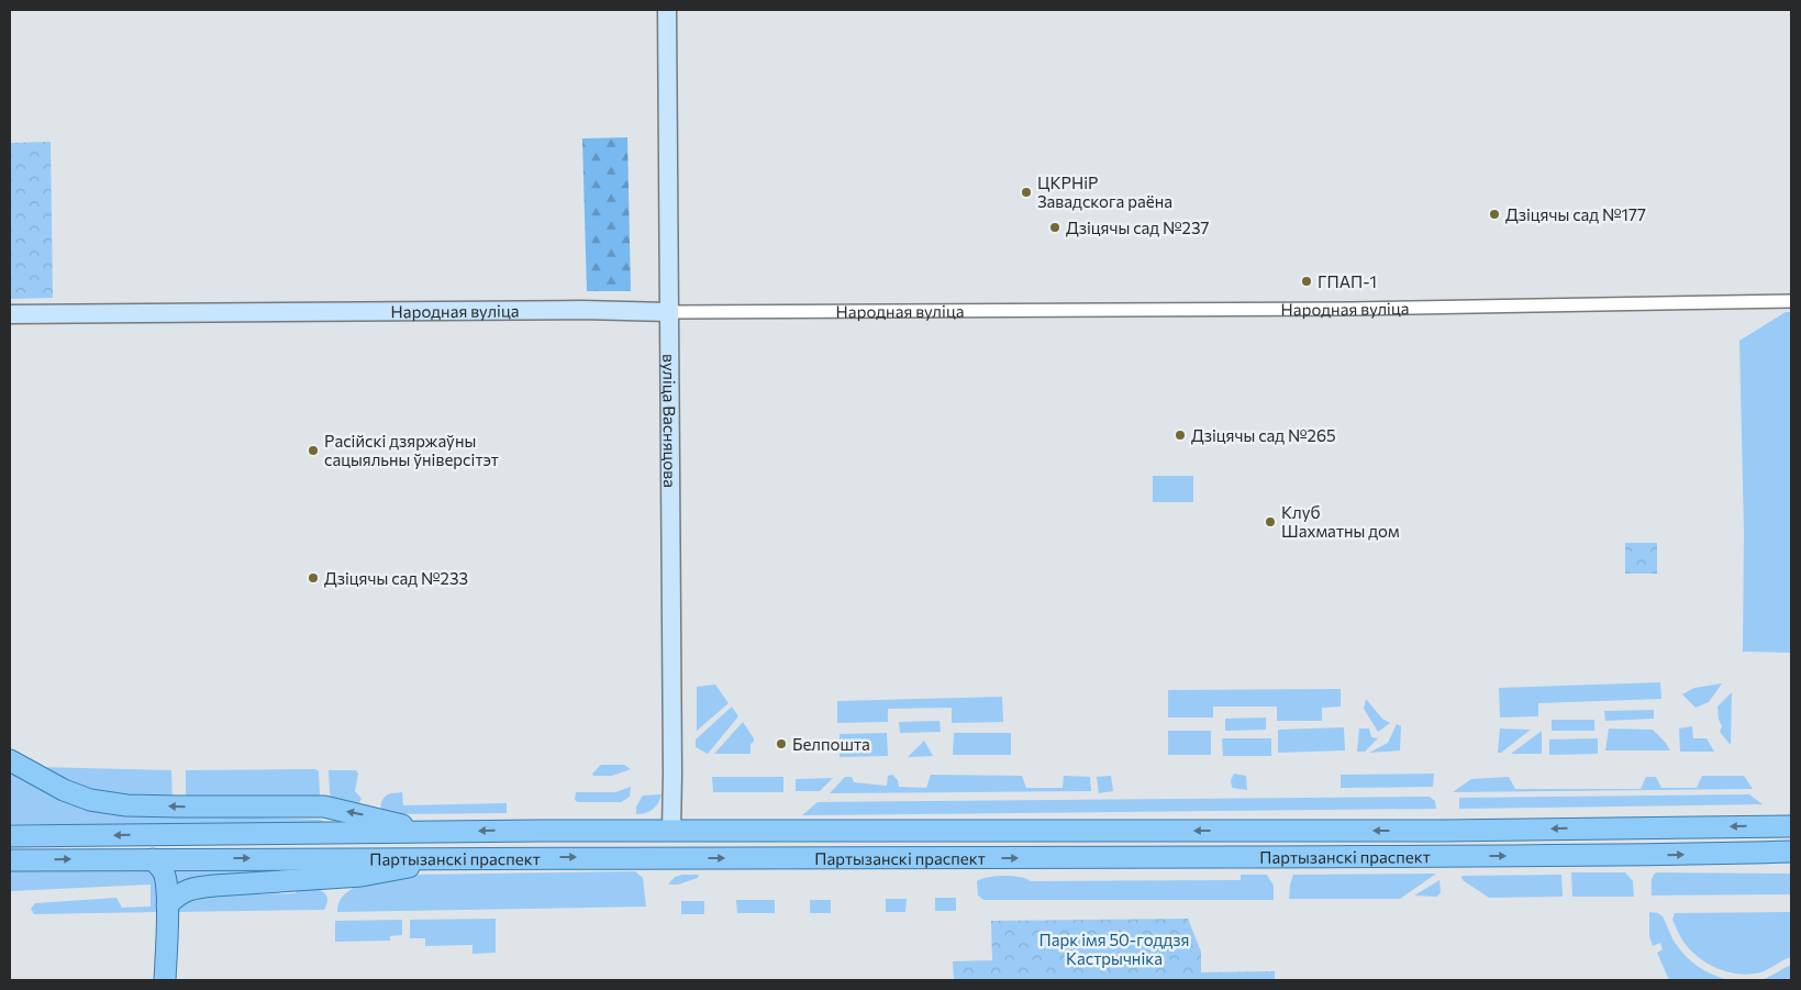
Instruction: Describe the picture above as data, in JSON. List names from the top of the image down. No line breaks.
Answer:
{"streets":{"main road":["Партызанскі праспект"],"street":["Народная вуліца","вуліца Васняцова"]},"crossings":[["Народная вуліца","вуліца Васняцова"],["вуліца Васняцова","Партызанскі праспект"]],"parks":["Парк імя 50-годдзя Кастрычніка"],"places":["ЦКРНіР Завадскога раёна","Дзіцячы сад №177","Дзіцячы сад №237","ГПАП-1","Дзіцячы сад №265","Расійскі дзяржаўны сацыяльны ўніверсітэт","Клуб Шахматны дом","Дзіцячы сад №233","Белпошта"]}
